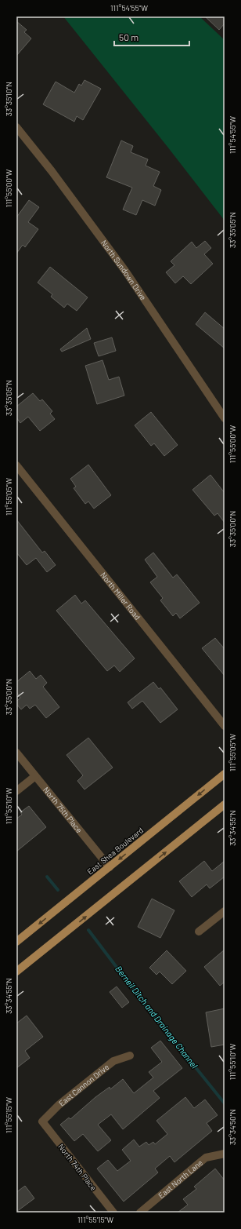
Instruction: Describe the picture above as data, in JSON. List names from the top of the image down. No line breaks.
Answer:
{"streets":{"main road":["East Shea Boulevard"],"street":["North Sundown Drive","North Miller Road","North 75th Place","East Cannon Drive","North 74th Place","East North Lane"]},"crossings":[["North 75th Place","East Shea Boulevard"],["East Cannon Drive","North 74th Place"]],"water":["Berneil Ditch and Drainage Channel"],"scale_bar":"50 m","coordinates":["111°54'55\"W","33°35'10\"N","111°55'00\"W","33°35'05\"N","111°55'05\"W","33°35'00\"N","111°55'10\"W","33°34'55\"N","111°55'15\"W","33°34'50\"N"]}
